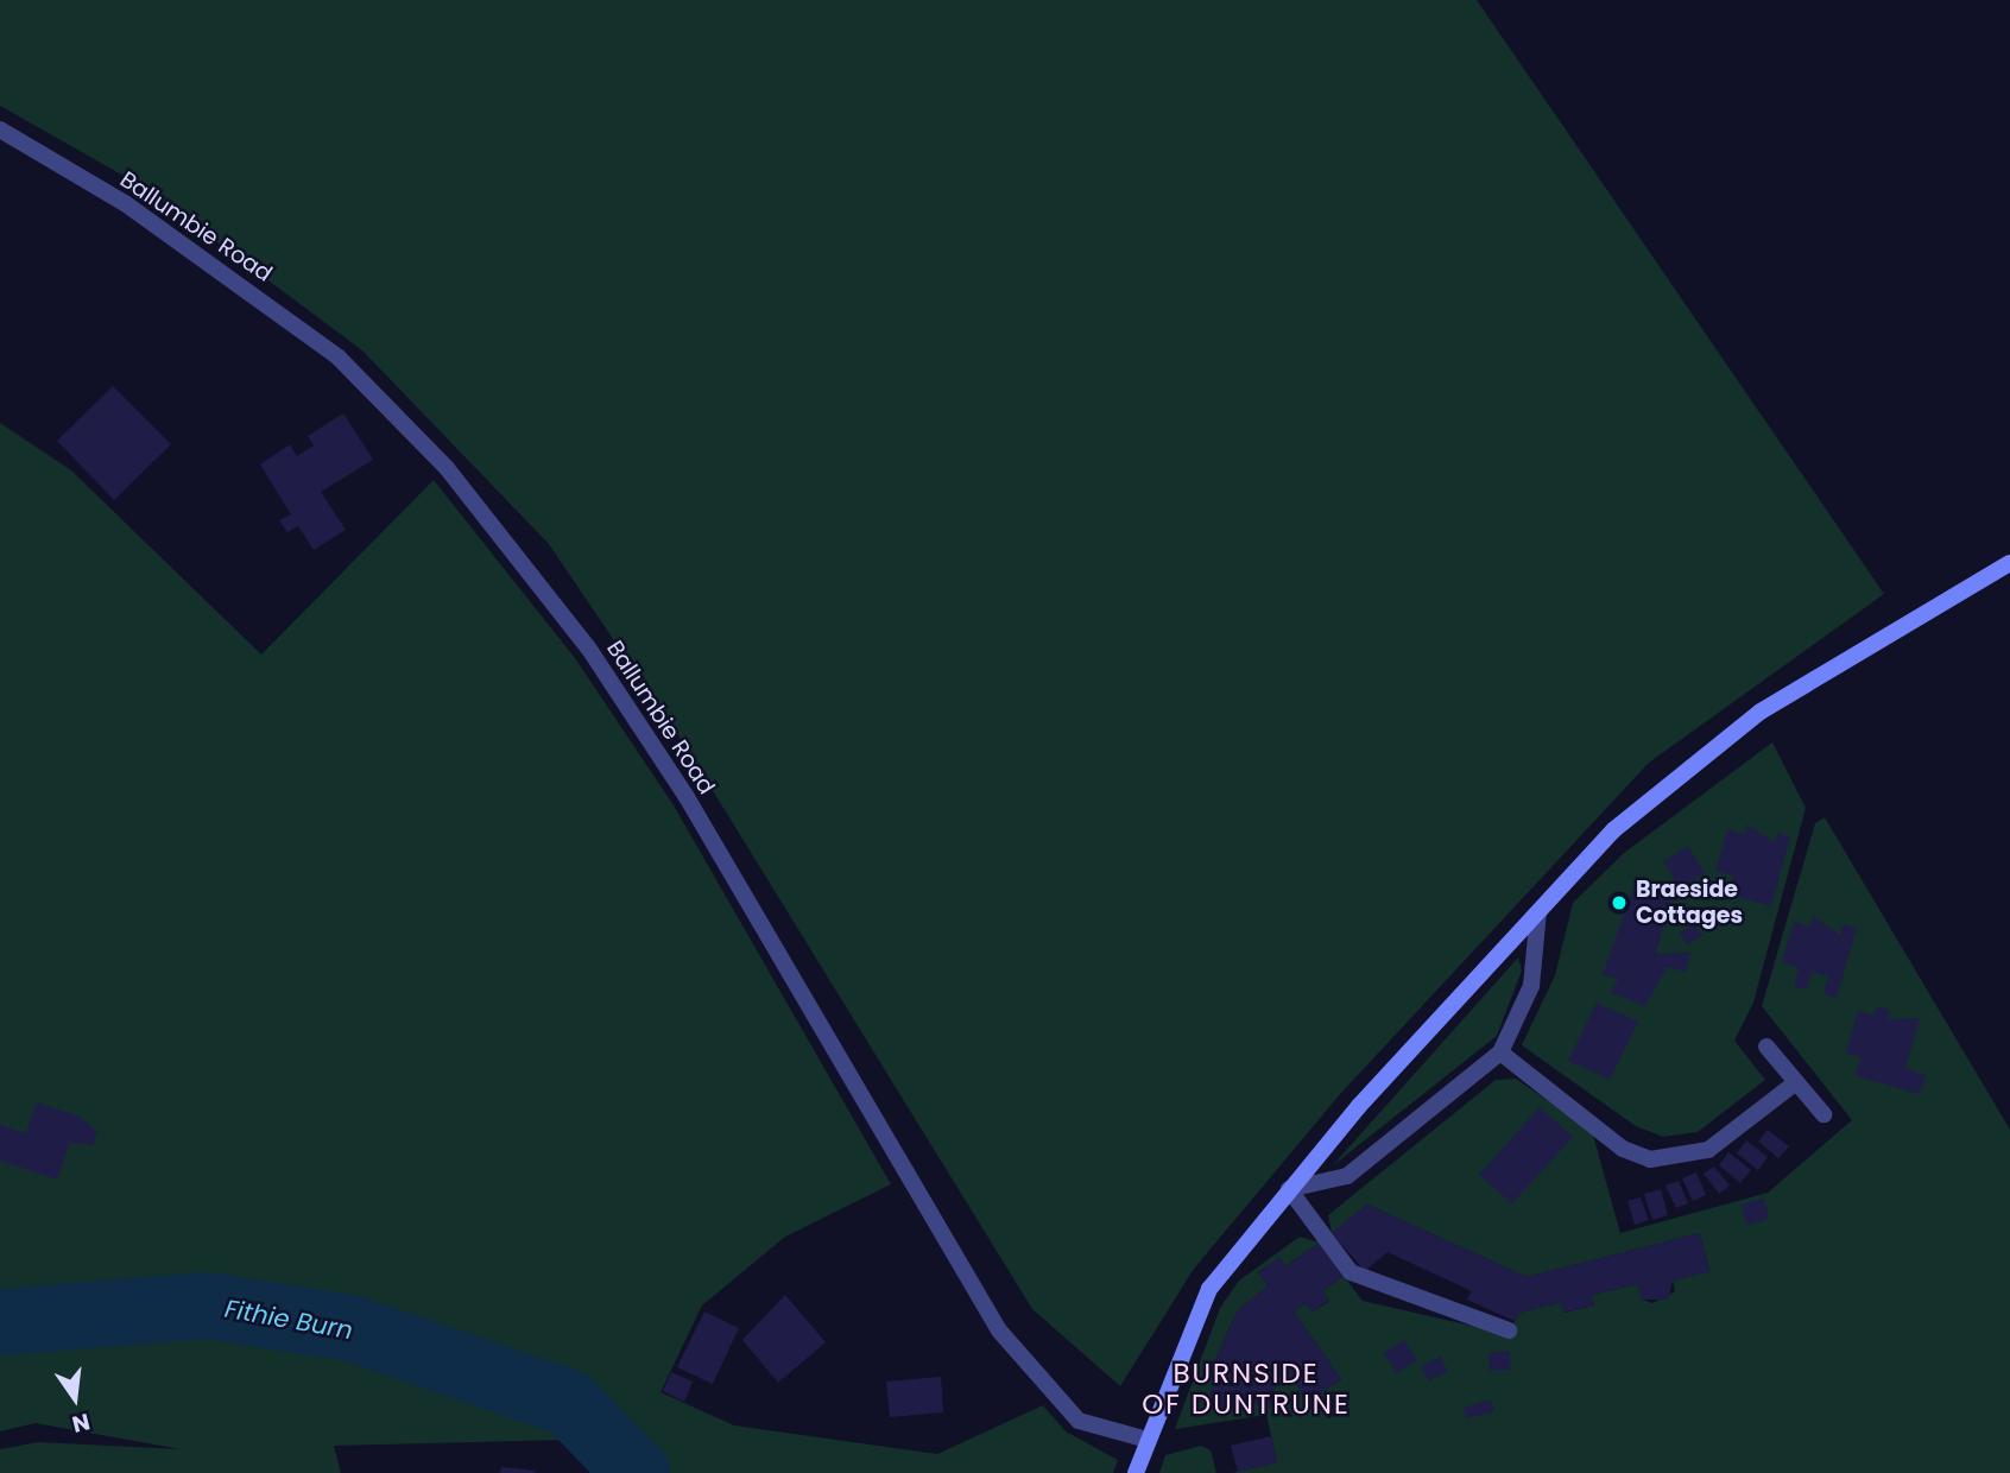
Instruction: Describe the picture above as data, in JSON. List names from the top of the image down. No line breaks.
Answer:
{"streets":{"street":["Ballumbie Road"]},"districts":["BURNSIDE OF DUNTRUNE"],"water":["Fithie Burn"],"places":["Braeside Cottages"],"north":"bottom"}
